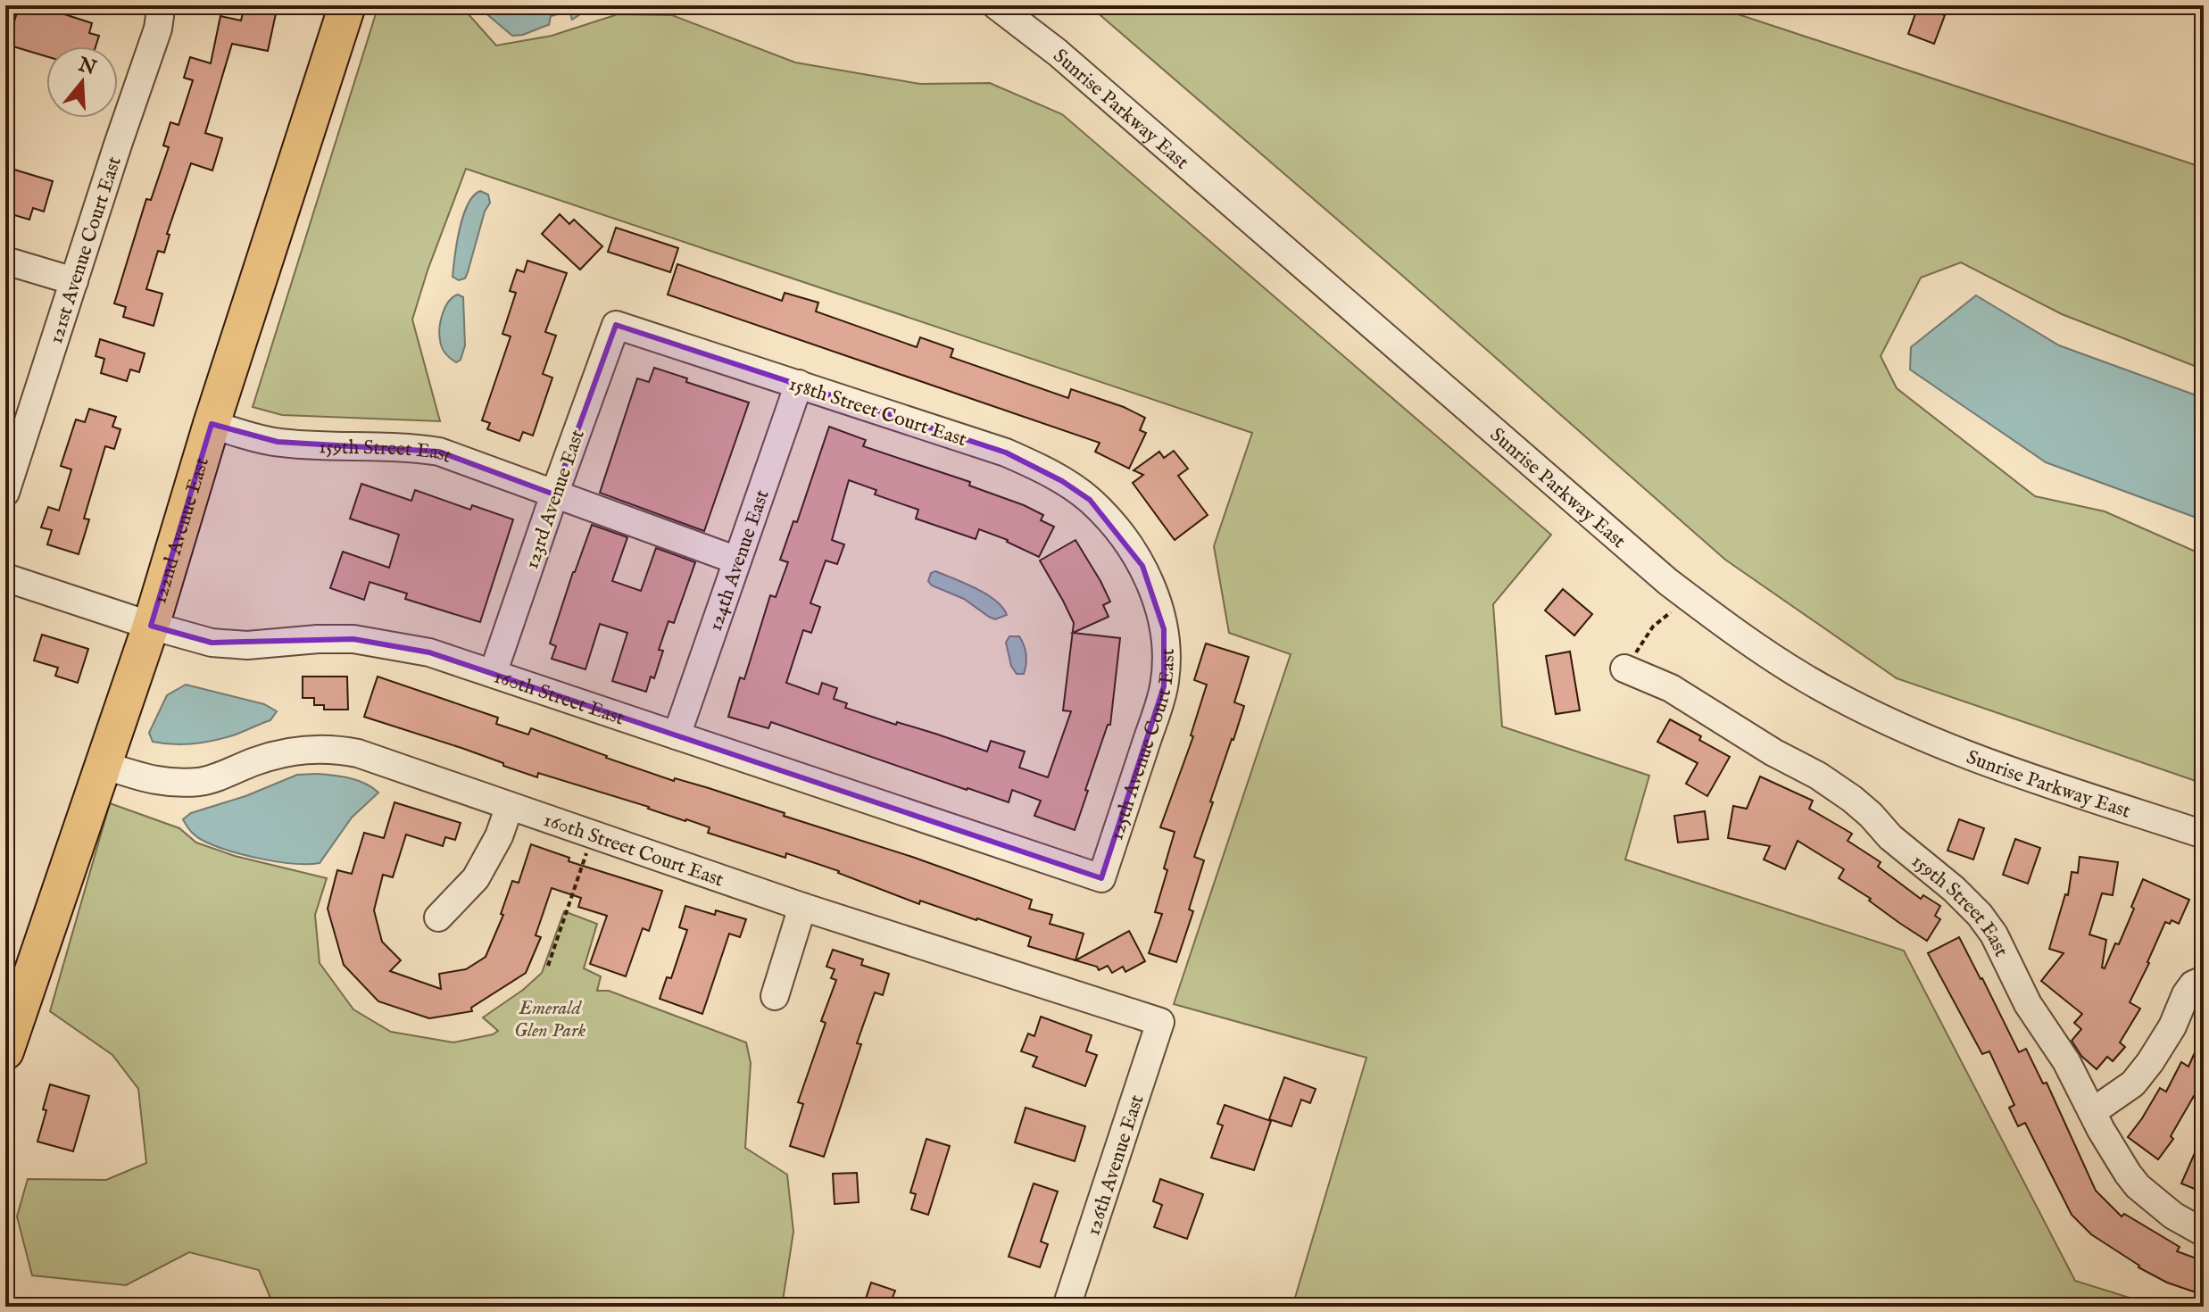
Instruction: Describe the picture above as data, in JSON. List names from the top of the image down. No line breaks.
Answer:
{"streets":{"main road":["122nd Avenue East"],"street":["Sunrise Parkway East","121st Avenue Court East","158th Street Court East","159th Street East","123rd Avenue East","124th Avenue East","160th Street East","125th Avenue Court East","160th Street Court East","126th Avenue East"]},"crossings":[["158th Street Court East","123rd Avenue East"],["158th Street Court East","124th Avenue East"],["158th Street Court East","125th Avenue Court East"],["159th Street East","123rd Avenue East"],["159th Street East","122nd Avenue East"],["159th Street East","124th Avenue East"],["123rd Avenue East","160th Street East"],["122nd Avenue East","160th Street East"],["122nd Avenue East","160th Street Court East"],["124th Avenue East","160th Street East"],["160th Street East","125th Avenue Court East"],["160th Street Court East","126th Avenue East"]],"parks":["Emerald Glen Park"],"north":"top"}
